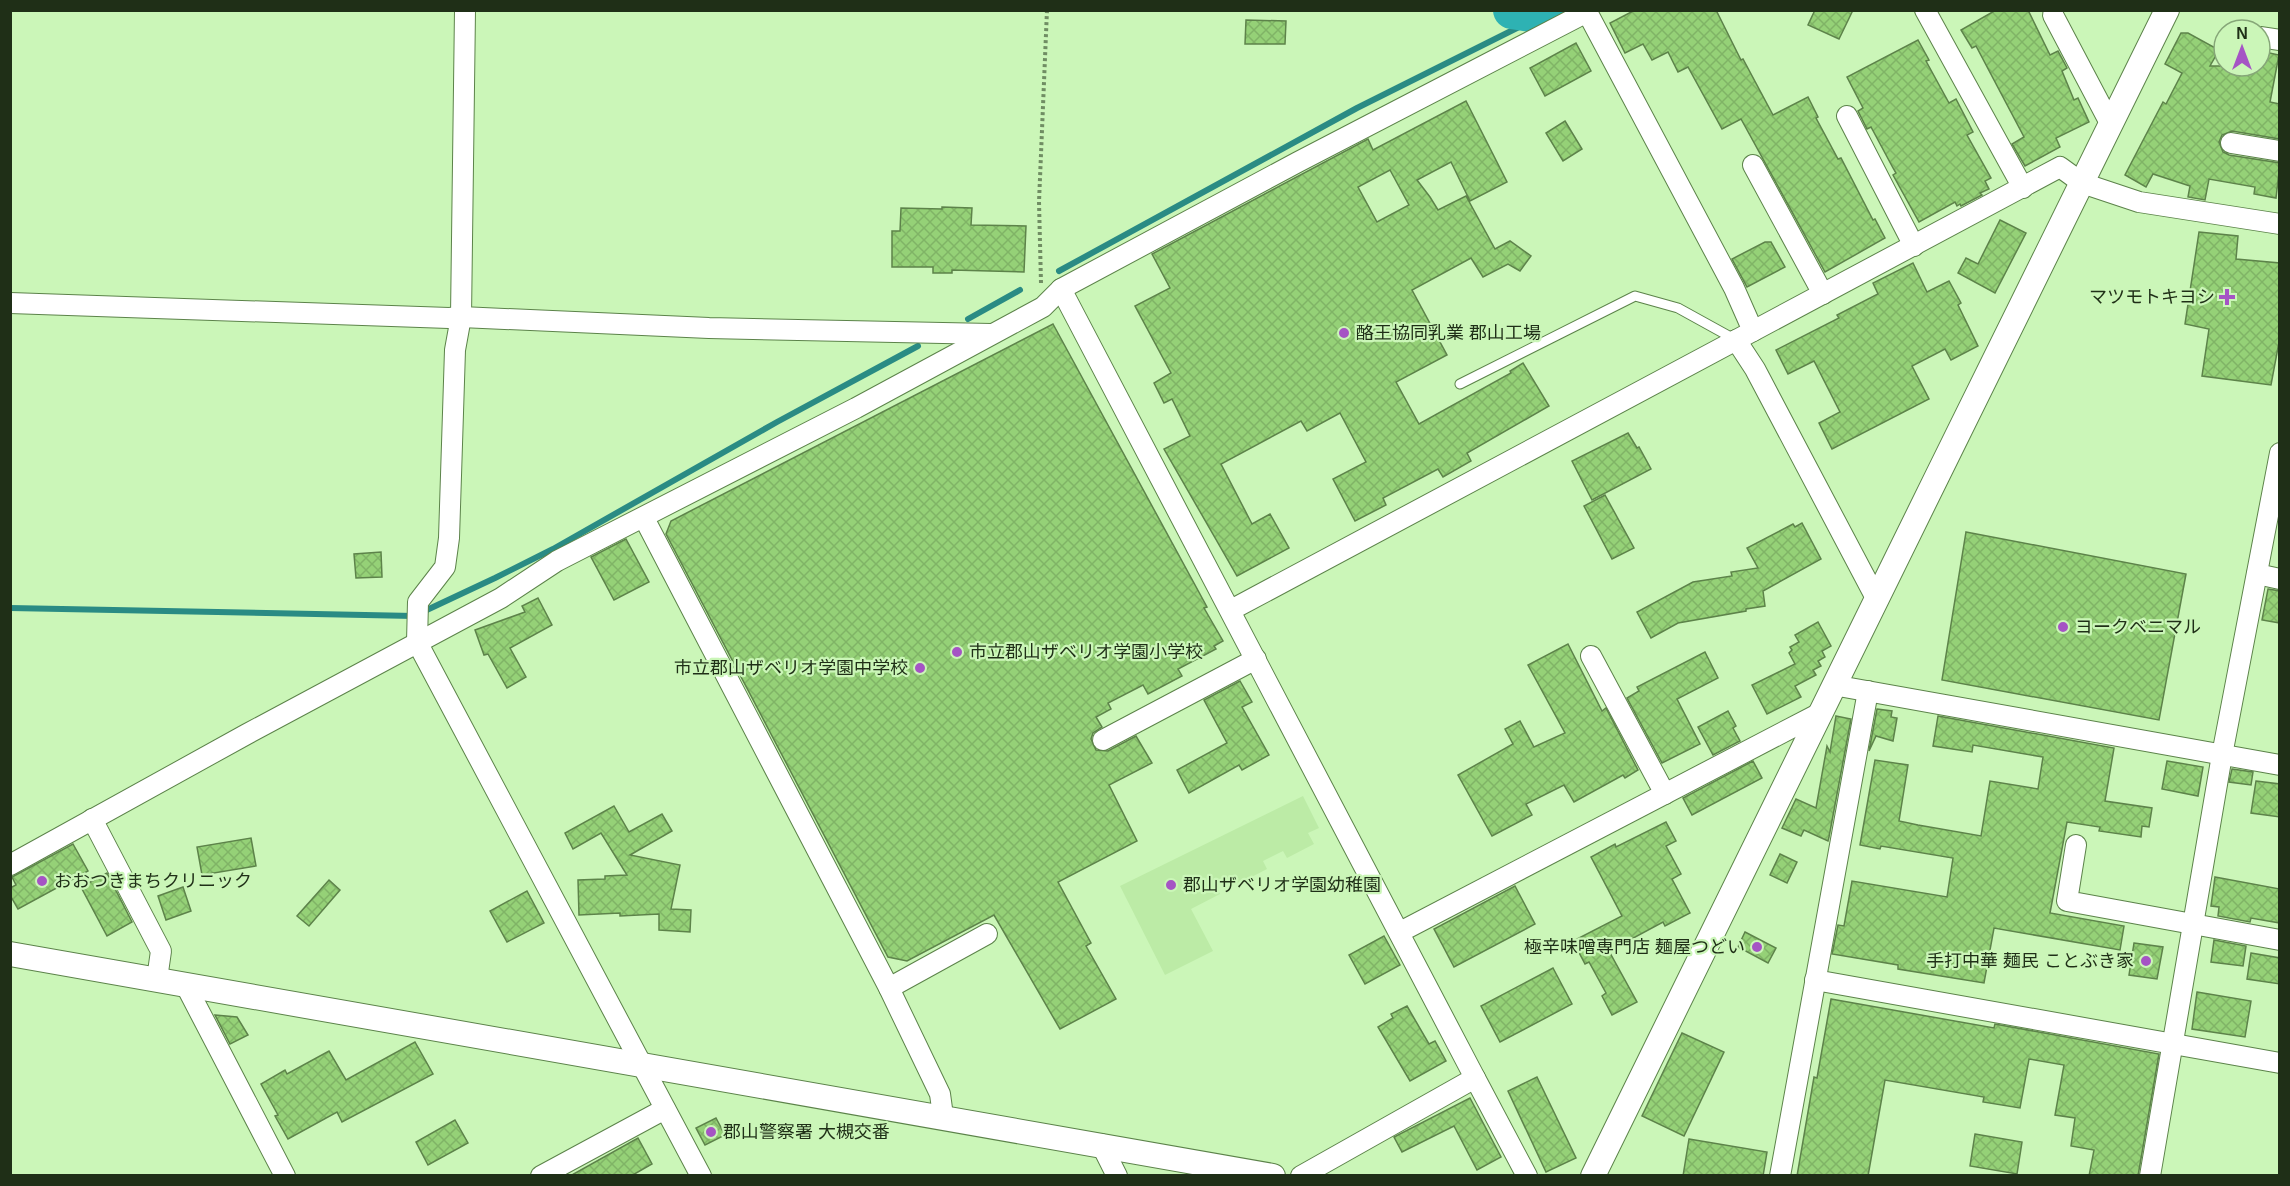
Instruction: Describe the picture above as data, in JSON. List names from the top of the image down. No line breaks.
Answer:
{"places":{"health":["マツモトキヨシ"],"other":["酪王協同乳業 郡山工場","ヨークベニマル","市立郡山ザベリオ学園小学校","市立郡山ザベリオ学園中学校","おおつきまちクリニック","郡山ザベリオ学園幼稚園","極辛味噌専門店 麺屋つどい","手打中華 麺民 ことぶき家","郡山警察署 大槻交番"]},"north":"top"}
